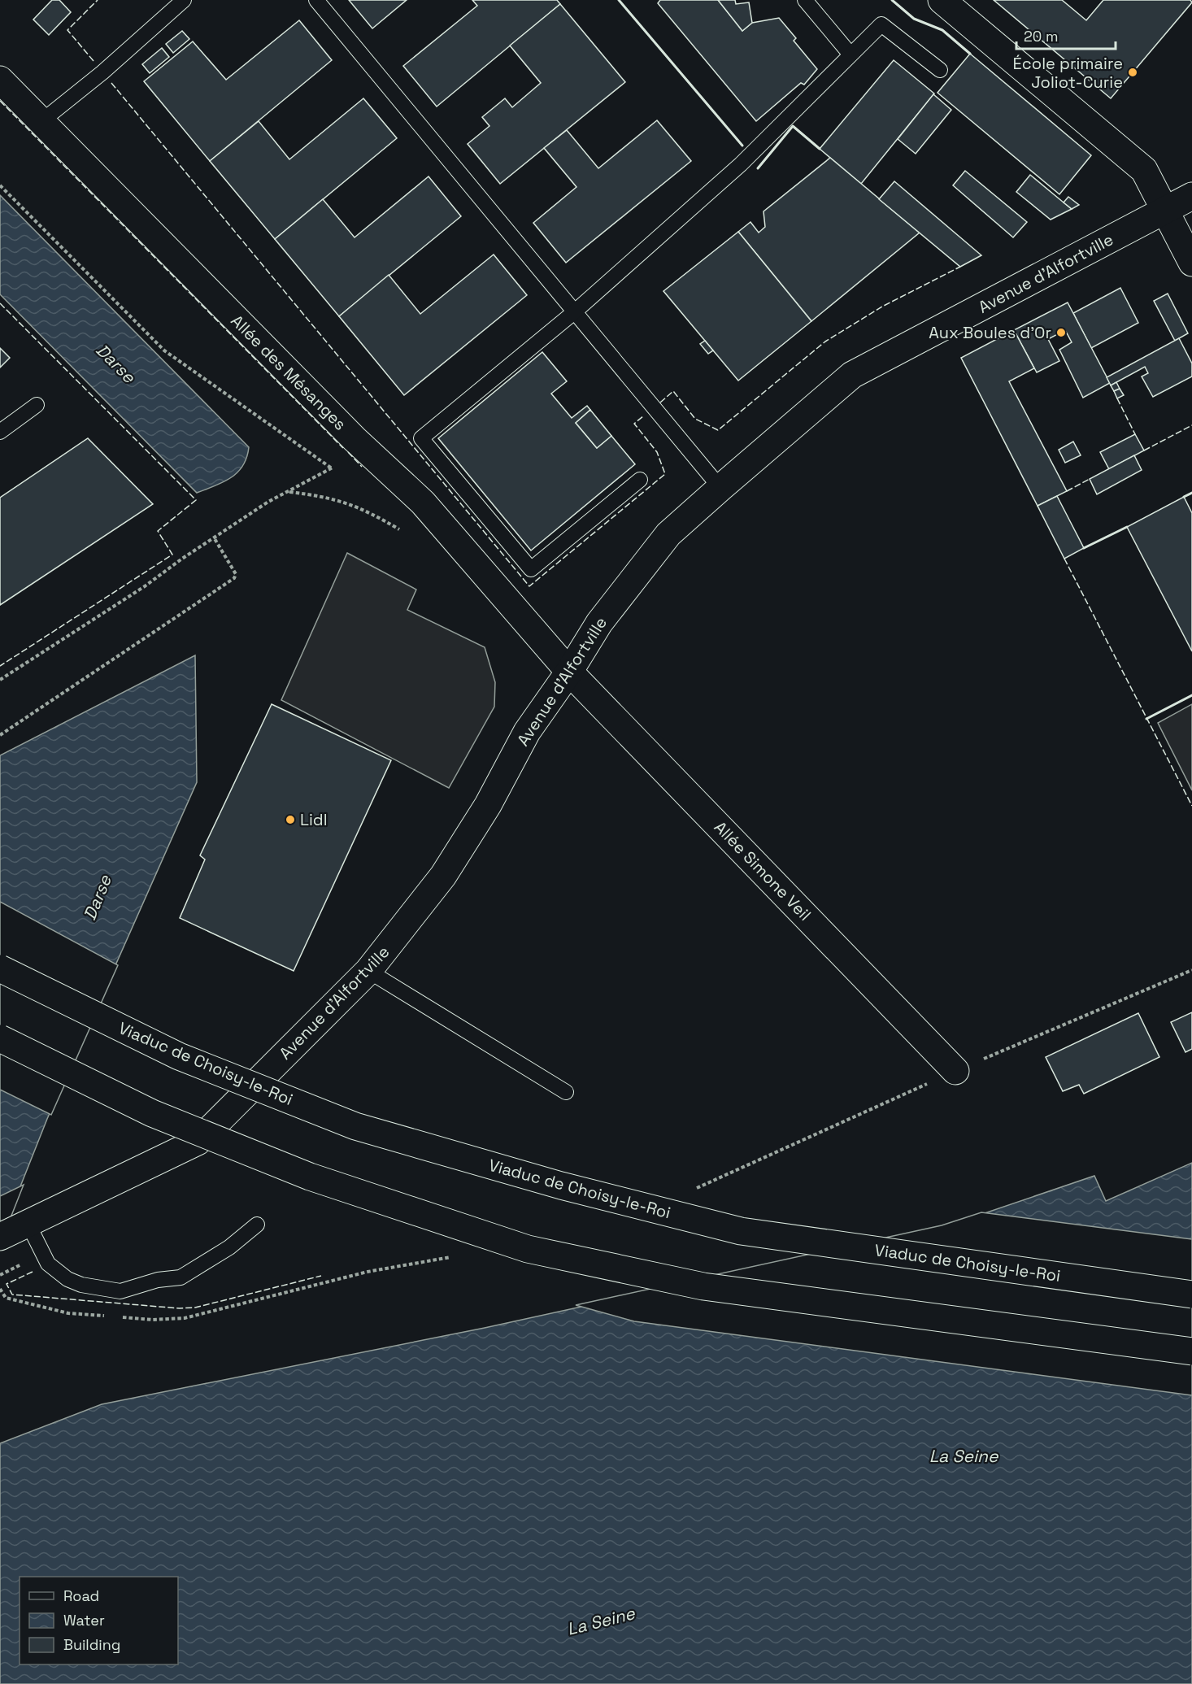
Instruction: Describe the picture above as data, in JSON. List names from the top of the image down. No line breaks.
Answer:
{"streets":{"main road":["Avenue d'Alfortville","Allée des Mésanges","Allée Simone Veil","Viaduc de Choisy-le-Roi"]},"crossings":[["Avenue d'Alfortville","Allée des Mésanges"],["Avenue d'Alfortville","Allée Simone Veil"],["Allée des Mésanges","Allée Simone Veil"]],"water":["Darse","La Seine"],"places":["École primaire Joliot-Curie","Aux Boules d'Or","Lidl"],"legend":["Road","Water","Building"],"scale_bar":"20 m"}
